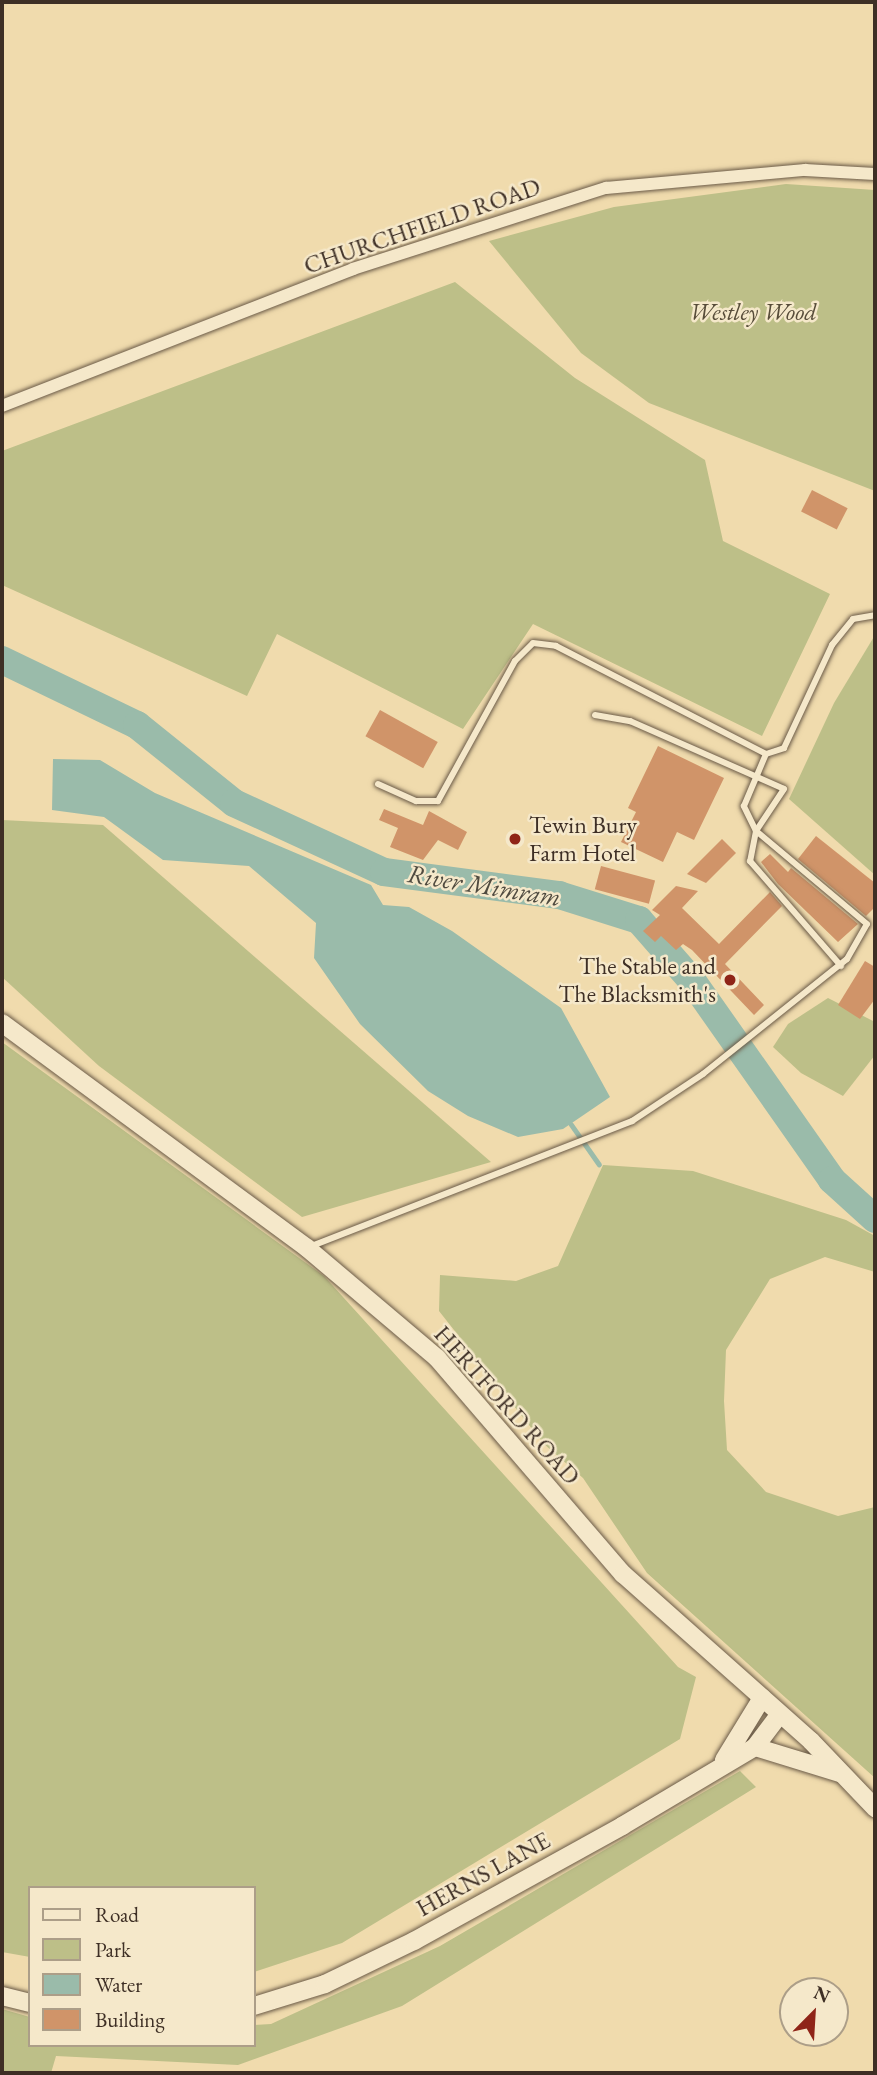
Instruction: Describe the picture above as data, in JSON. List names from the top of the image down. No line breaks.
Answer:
{"streets":{"main road":["HERTFORD ROAD","HERNS LANE"],"street":["CHURCHFIELD ROAD"]},"crossings":[["HERTFORD ROAD","HERNS LANE"]],"water":["River Mimram"],"parks":["Westley Wood"],"places":["Tewin Bury Farm Hotel","The Stable and The Blacksmith's"],"legend":["Road","Park","Water","Building"],"north":"top right"}
